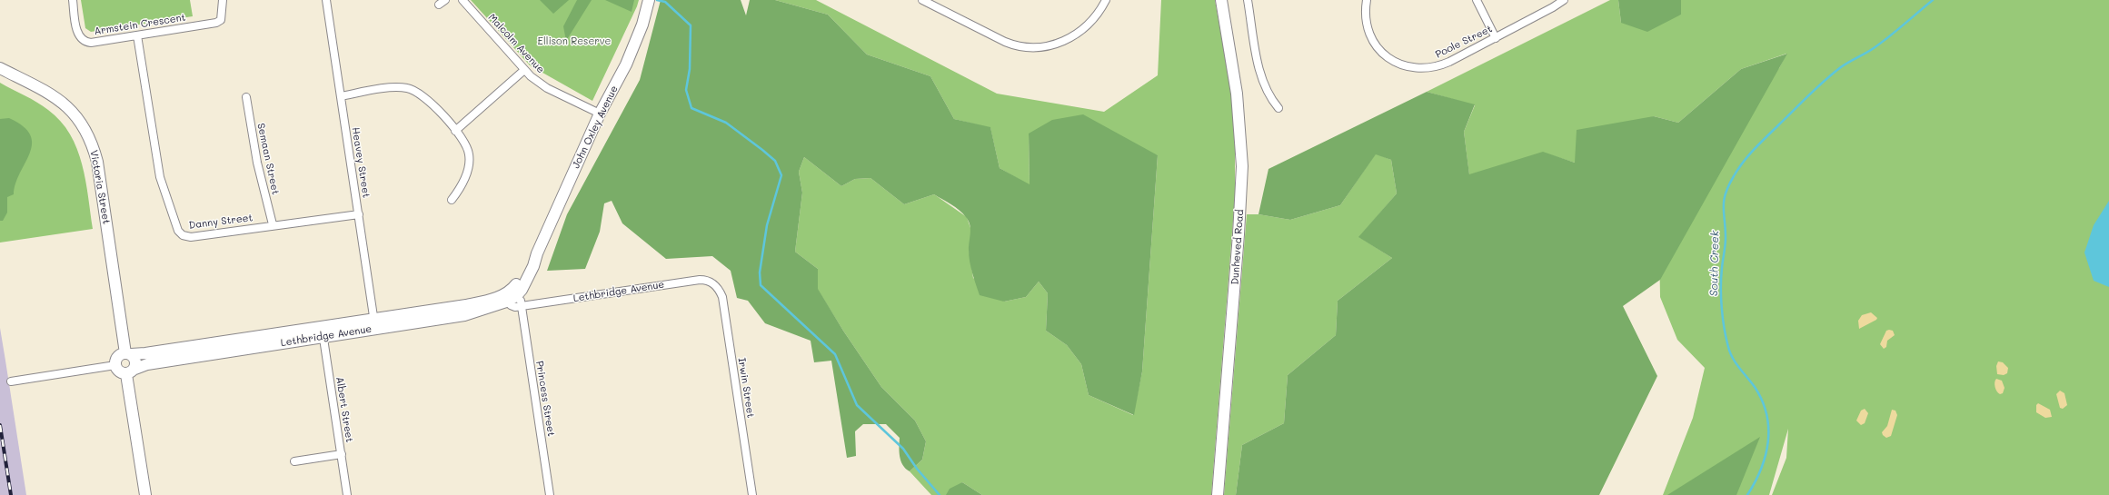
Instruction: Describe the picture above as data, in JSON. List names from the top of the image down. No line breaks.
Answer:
{"streets":{"street":["Armstein Crescent","Poole Street","Malcolm Avenue","John Oxley Avenue","Semaan Street","Heavey Street","Victoria Street","Danny Street","Dunheved Road","Lethbridge Avenue","Irwin Street","Princess Street","Albert Street"]},"crossings":[["Armstein Crescent","Danny Street"],["Malcolm Avenue","John Oxley Avenue"],["John Oxley Avenue","Lethbridge Avenue"],["John Oxley Avenue","Princess Street"],["Semaan Street","Danny Street"],["Heavey Street","Danny Street"],["Heavey Street","Lethbridge Avenue"],["Victoria Street","Lethbridge Avenue"],["Lethbridge Avenue","Irwin Street"],["Lethbridge Avenue","Princess Street"],["Lethbridge Avenue","Albert Street"]],"water":["South Creek"],"parks":["Ellison Reserve"]}
